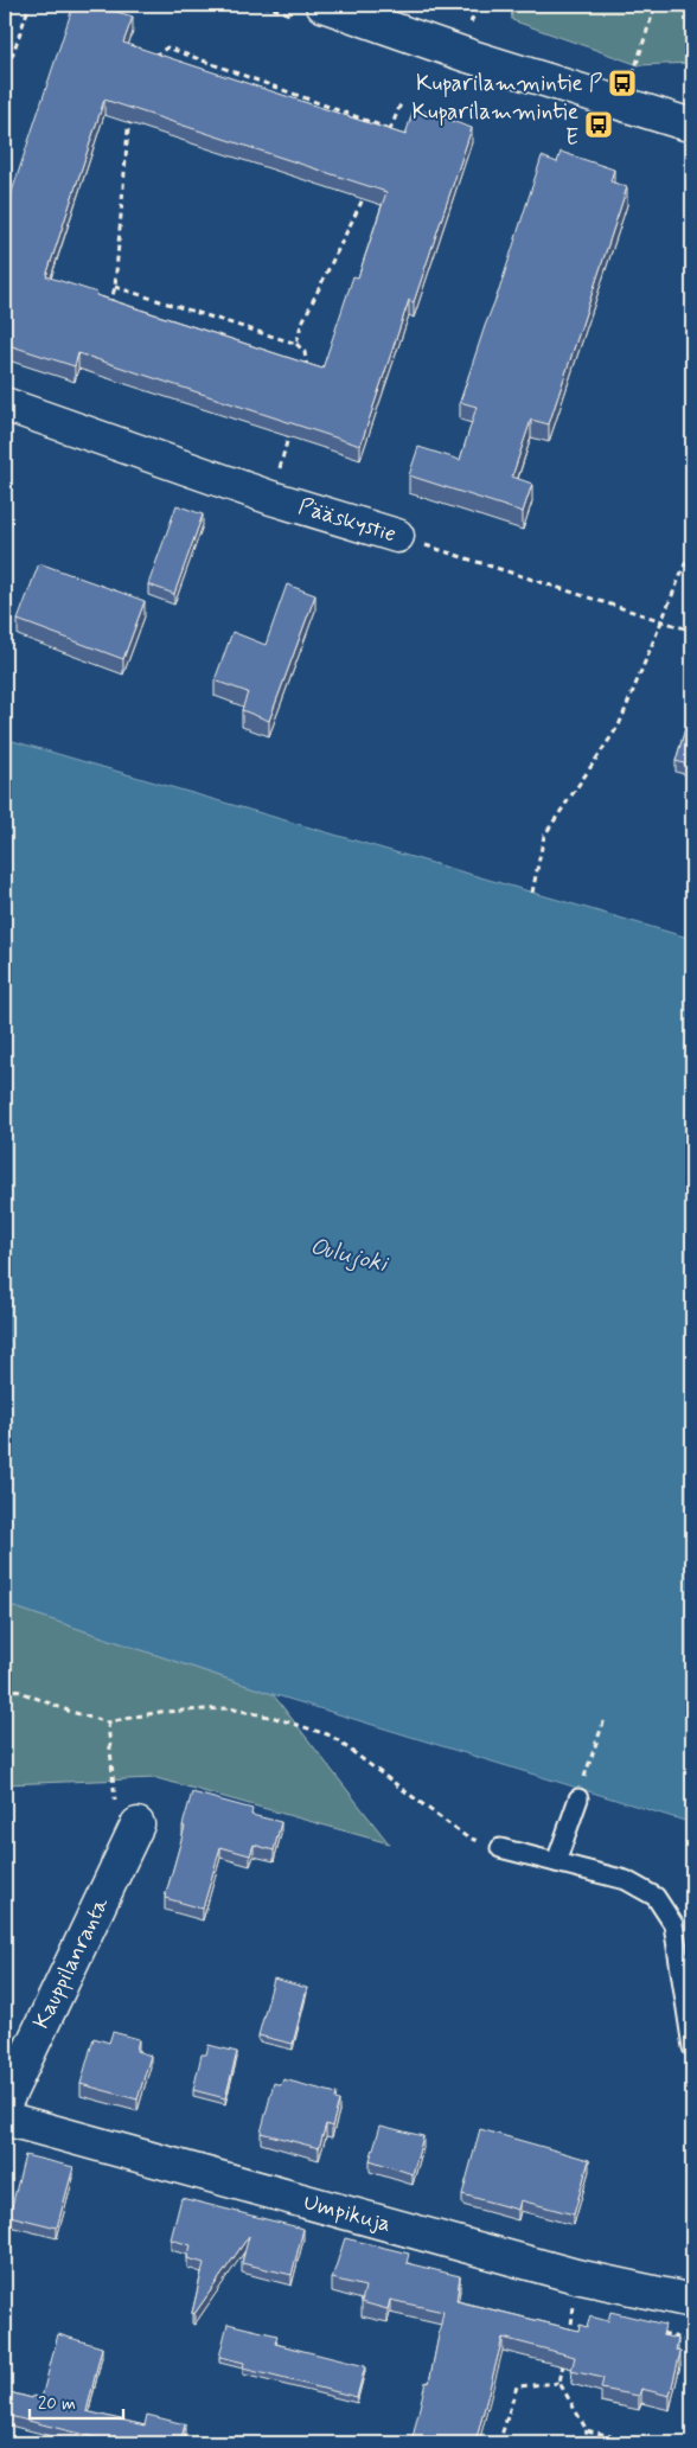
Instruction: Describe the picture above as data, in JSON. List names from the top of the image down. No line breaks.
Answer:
{"streets":{"street":["Pääskystie","Kauppilanranta","Umpikuja"]},"water":["Oulujoki"],"places":{"bus stop":["Kuparilammintie P","Kuparilammintie E"]},"scale_bar":"20 m"}
